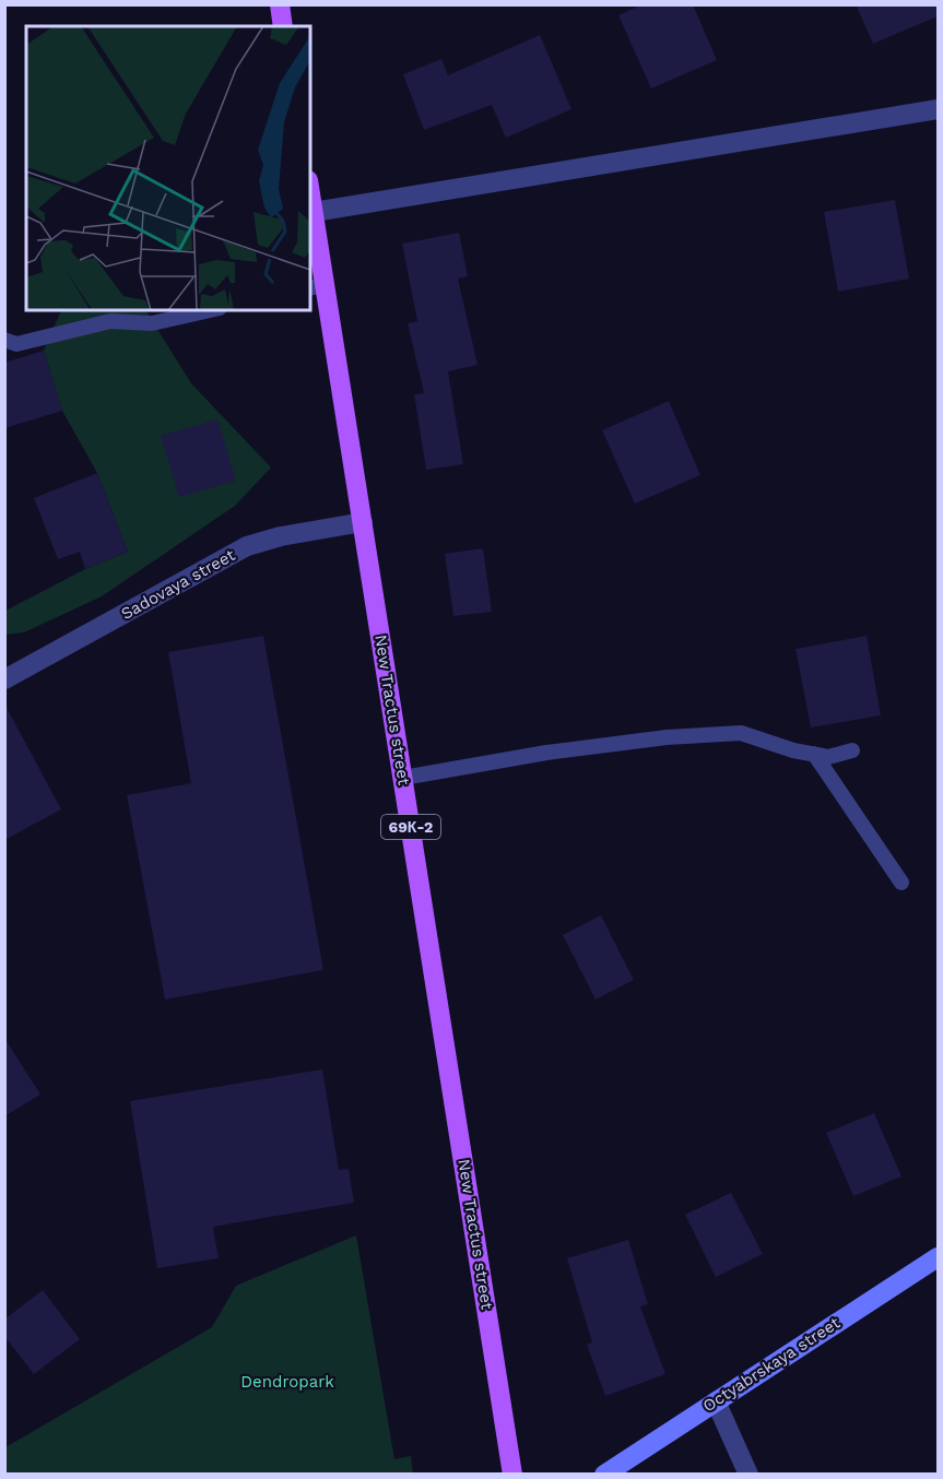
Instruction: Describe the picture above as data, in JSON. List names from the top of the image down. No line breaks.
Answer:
{"streets":{"main road":["New Tractus street","69К-2"],"street":["Sadovaya street","Octyabrskaya street"]},"crossings":[["Sadovaya street","New Tractus street"]],"parks":["Dendropark"]}
